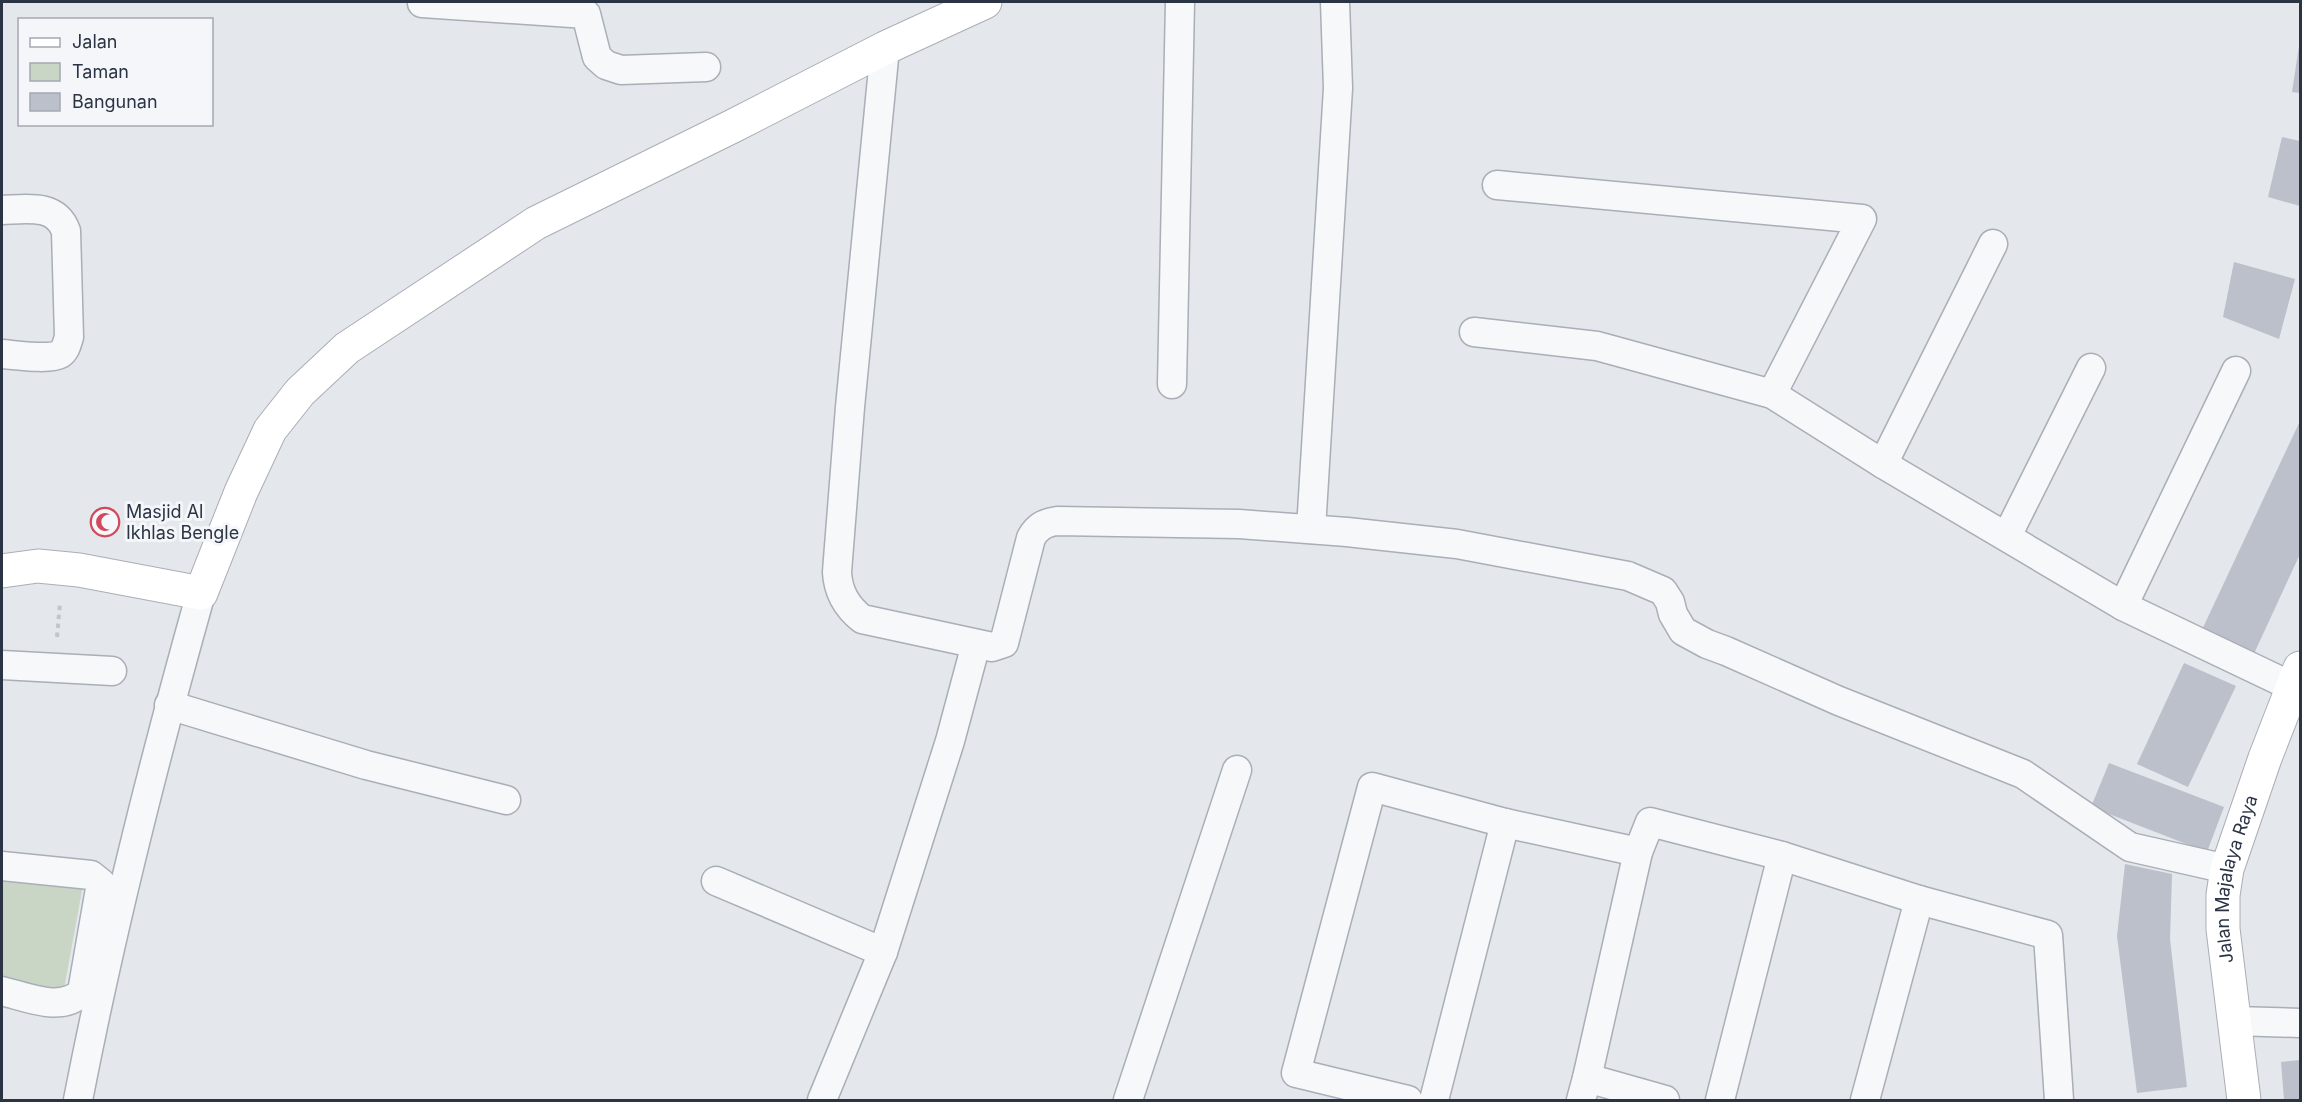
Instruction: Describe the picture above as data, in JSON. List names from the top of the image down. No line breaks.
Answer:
{"streets":{"street":["Jalan Majalaya Raya"]},"places":{"mosque":["Masjid Al Ikhlas Bengle"]},"legend":["Jalan","Taman","Bangunan"]}
